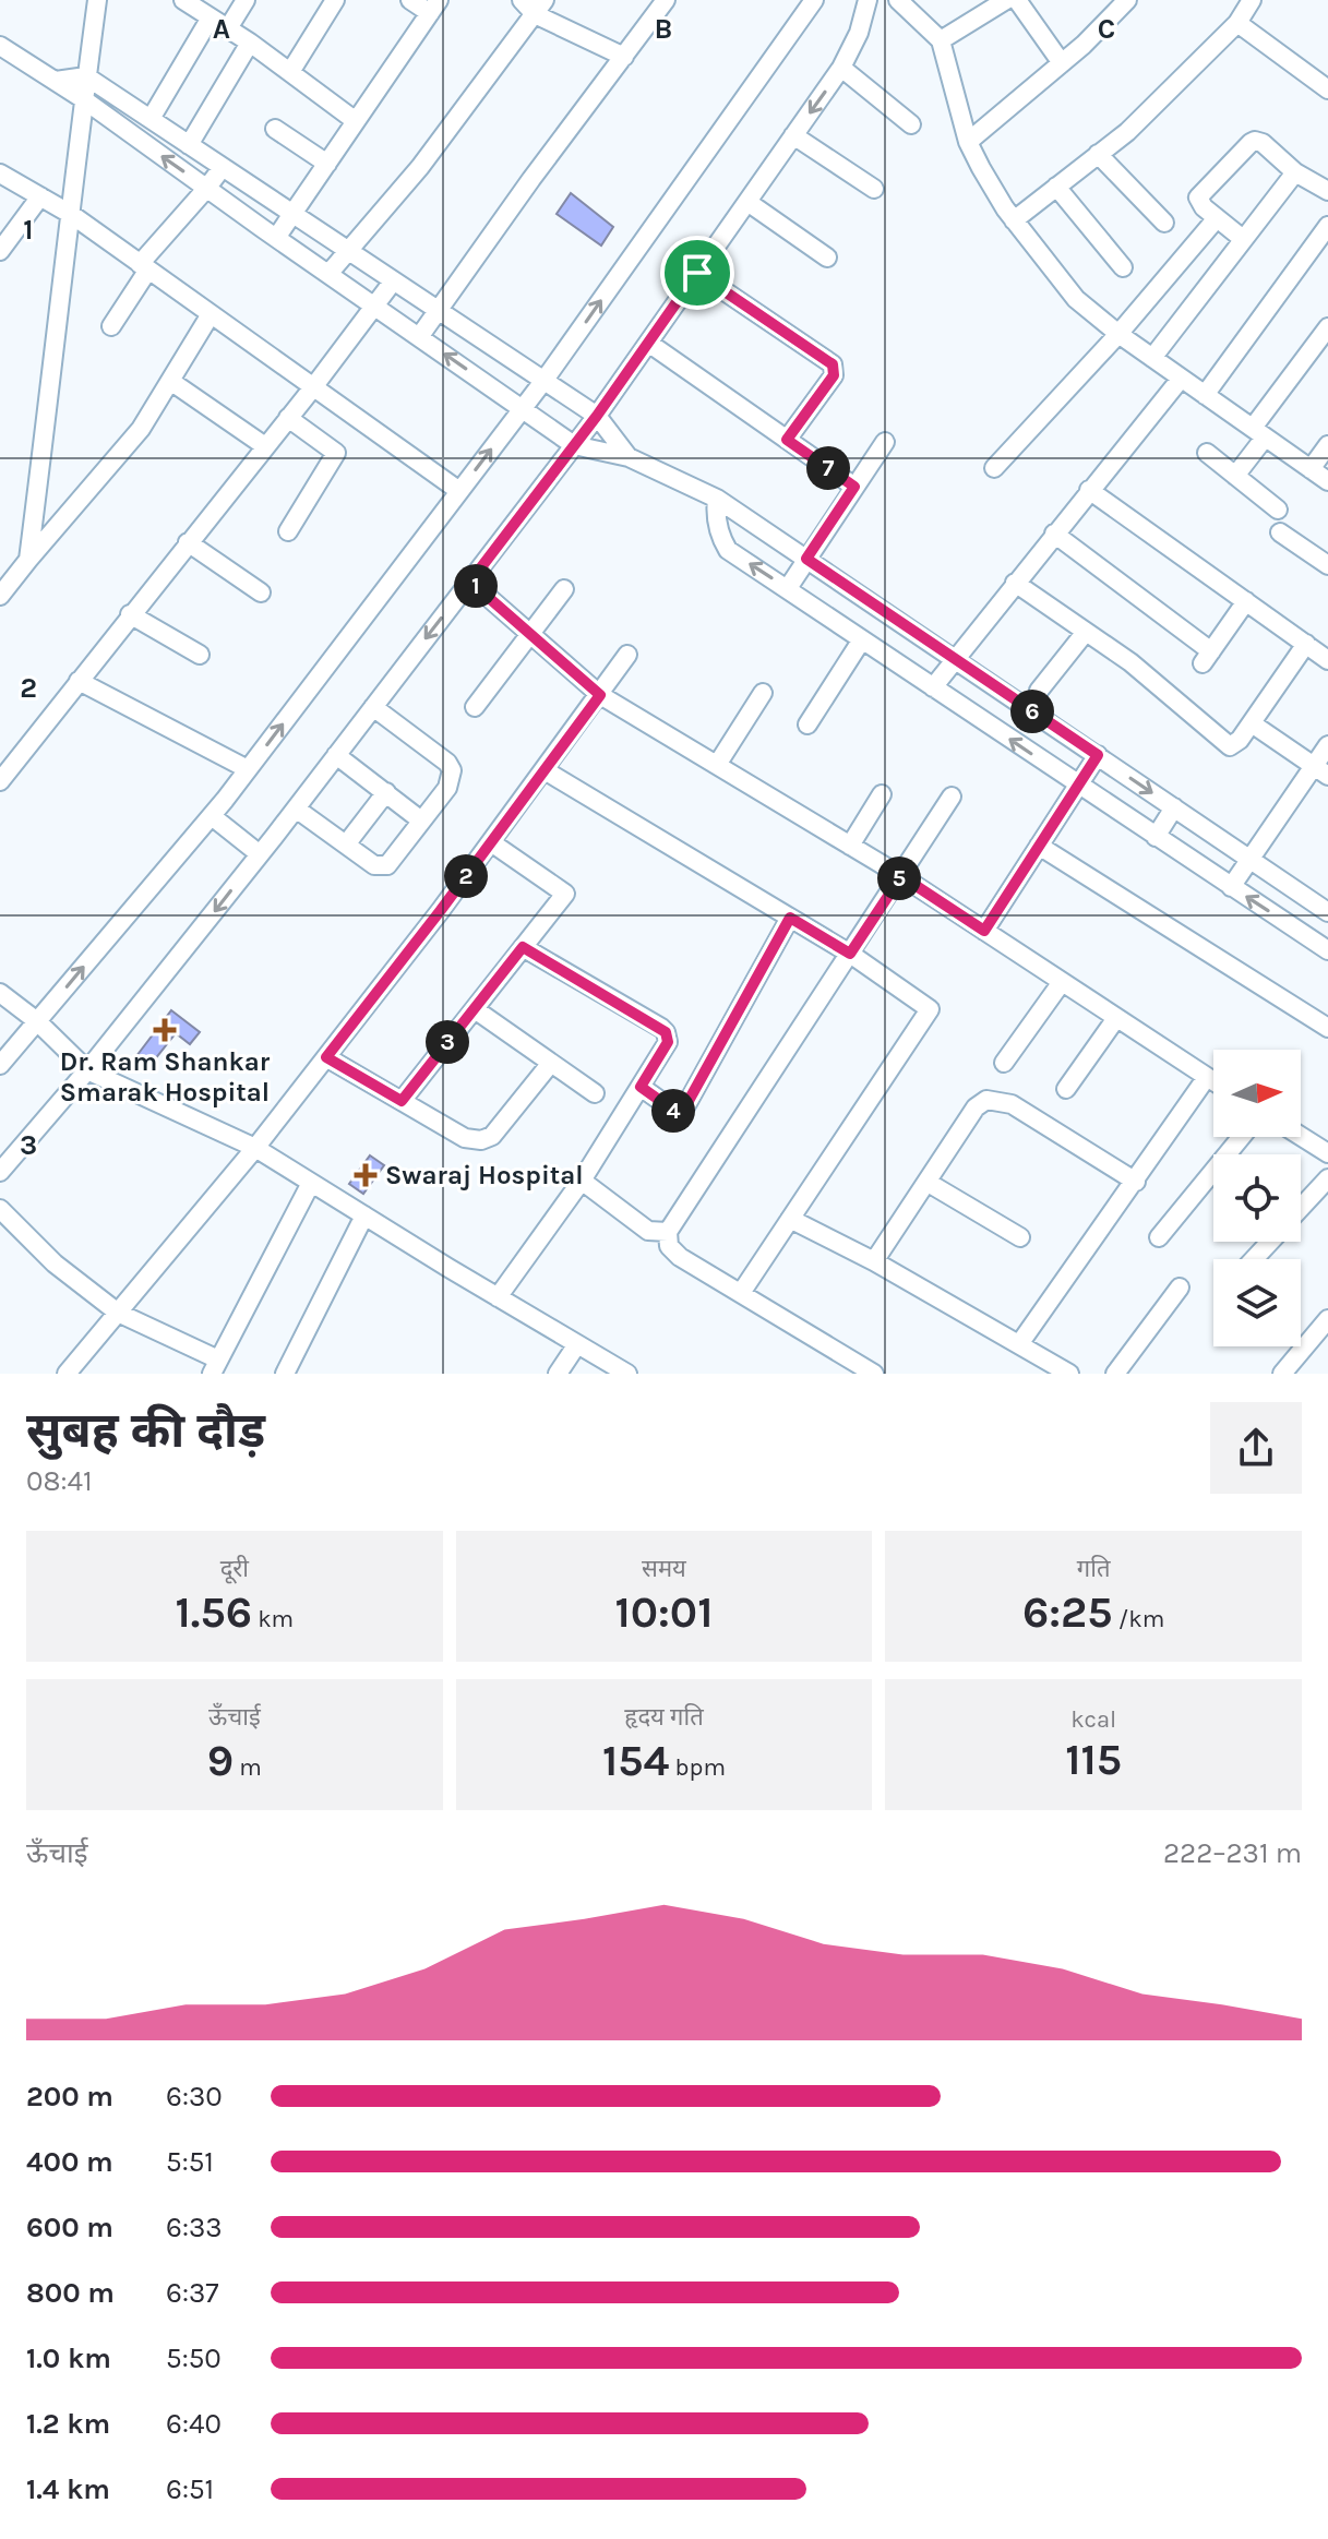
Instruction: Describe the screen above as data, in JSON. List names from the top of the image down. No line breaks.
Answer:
{"places":{"health":["Dr. Ram Shankar Smarak Hospital","Swaraj Hospital"]},"north":"right","page":{"pins":["7","1","6","2","5","3","4"],"heading":["सुबह की दौड़","08:41"],"stats":[["दूरी","1.56 km"],["समय","10:01"],["गति","6:25 /km"],["ऊँचाई","9 m"],["हृदय गति","154 bpm"],["kcal","115"]],"chart":["ऊँचाई","222–231 m"],"list":[{"name":"200 m","note":"6:30"},{"name":"400 m","note":"5:51"},{"name":"600 m","note":"6:33"},{"name":"800 m","note":"6:37"},{"name":"1.0 km","note":"5:50"},{"name":"1.2 km","note":"6:40"},{"name":"1.4 km","note":"6:51"}]},"grid":{"columns":["A","B","C"],"rows":["1","2","3"]}}
